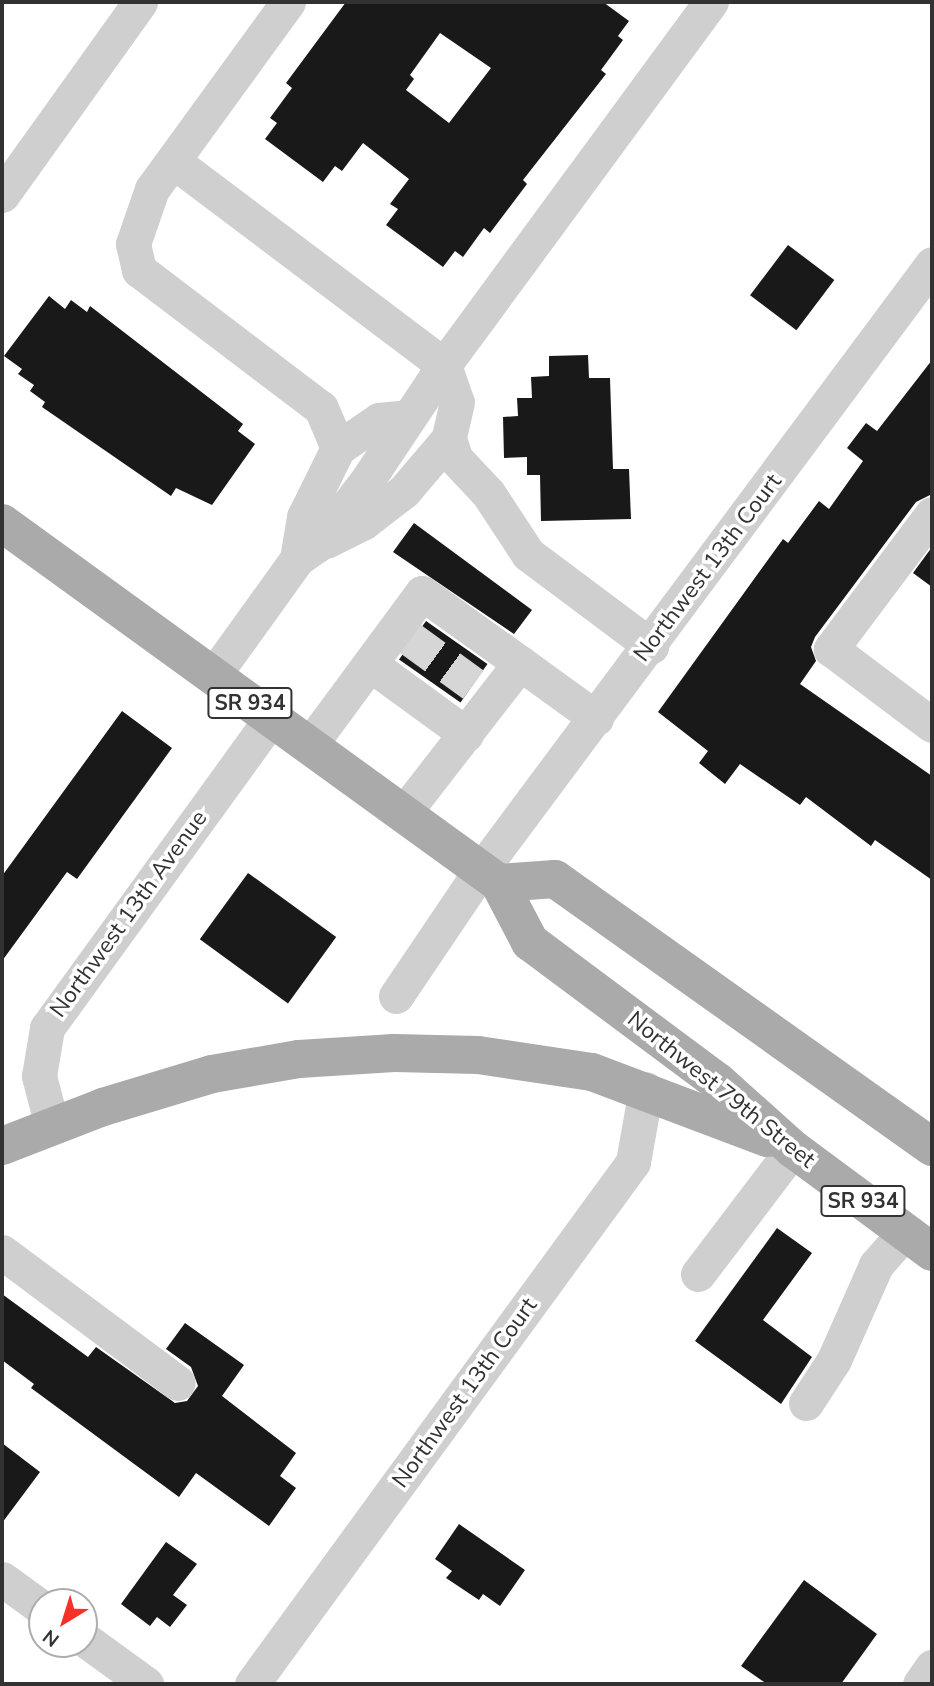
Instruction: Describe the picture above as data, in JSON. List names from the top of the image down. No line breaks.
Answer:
{"streets":{"main road":["SR 934","Northwest 79th Street"],"street":["Northwest 13th Court","Northwest 13th Avenue"]},"crossings":[["Northwest 13th Court","SR 934"],["Northwest 13th Court","Northwest 79th Street"],["SR 934","Northwest 13th Avenue"],["SR 934","Northwest 79th Street"],["Northwest 13th Avenue","Northwest 79th Street"]],"north":"bottom left"}
